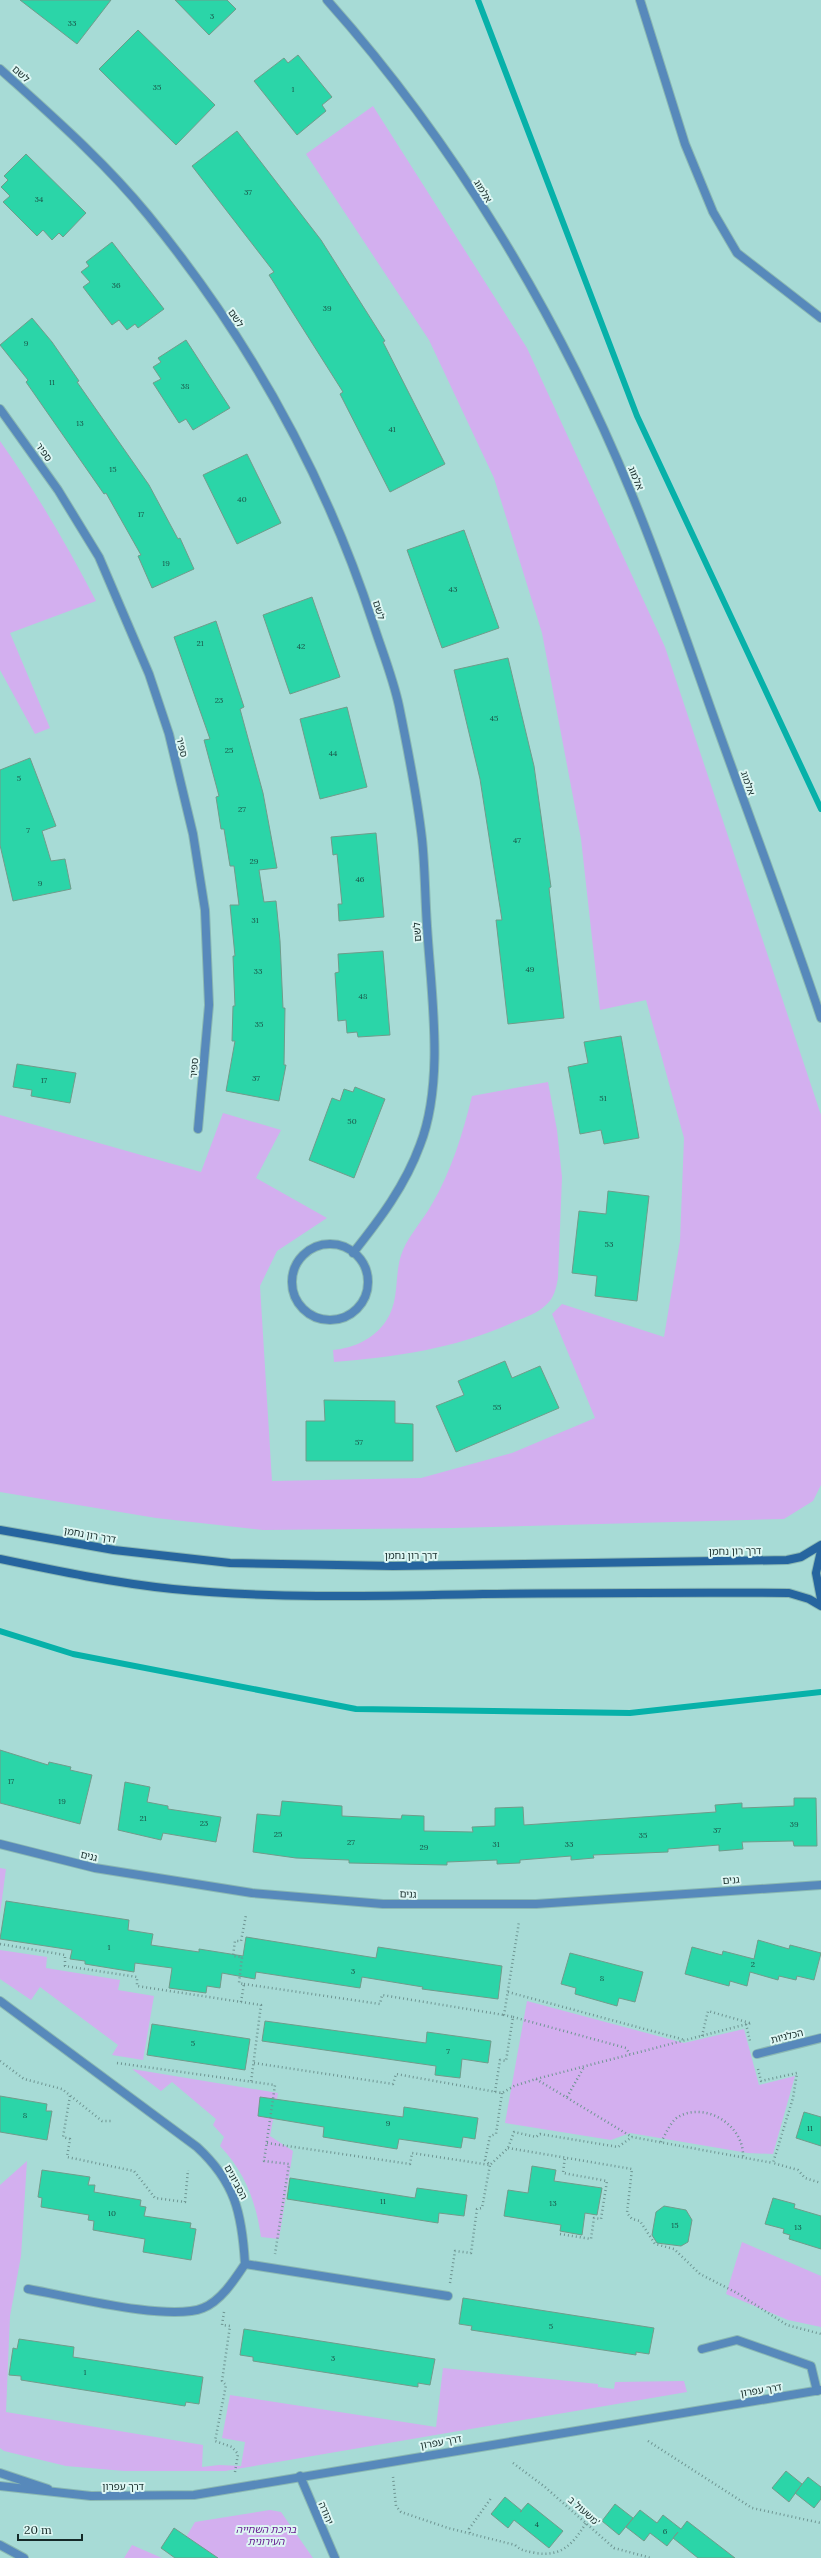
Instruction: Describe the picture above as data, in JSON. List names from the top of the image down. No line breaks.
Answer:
{"streets":{"main road":["דרך רון נחמן"],"street":["לשם","אלמוג","ספיר","גנים","הכלניות","הסביונים","דרך עפרון","יהודה"],"path":["משעול ב'"]},"crossings":[["דרך עפרון","יהודה"]],"parks":["בריכת השחייה העירונית"],"house_numbers":["3","33","35","1","37","34","36","39","9","11","38","13","41","15","40","17","19","43","21","42","23","45","25","44","5","27","7","47","29","46","9","31","49","33","48","35","37","17","51","50","53","55","57","17","19","21","23","39","37","25","35","27","31","33","29","1","2","3","8","5","7","8","9","11","11","13","10","15","13","5","3","1","4","6"],"scale_bar":"20 m"}
